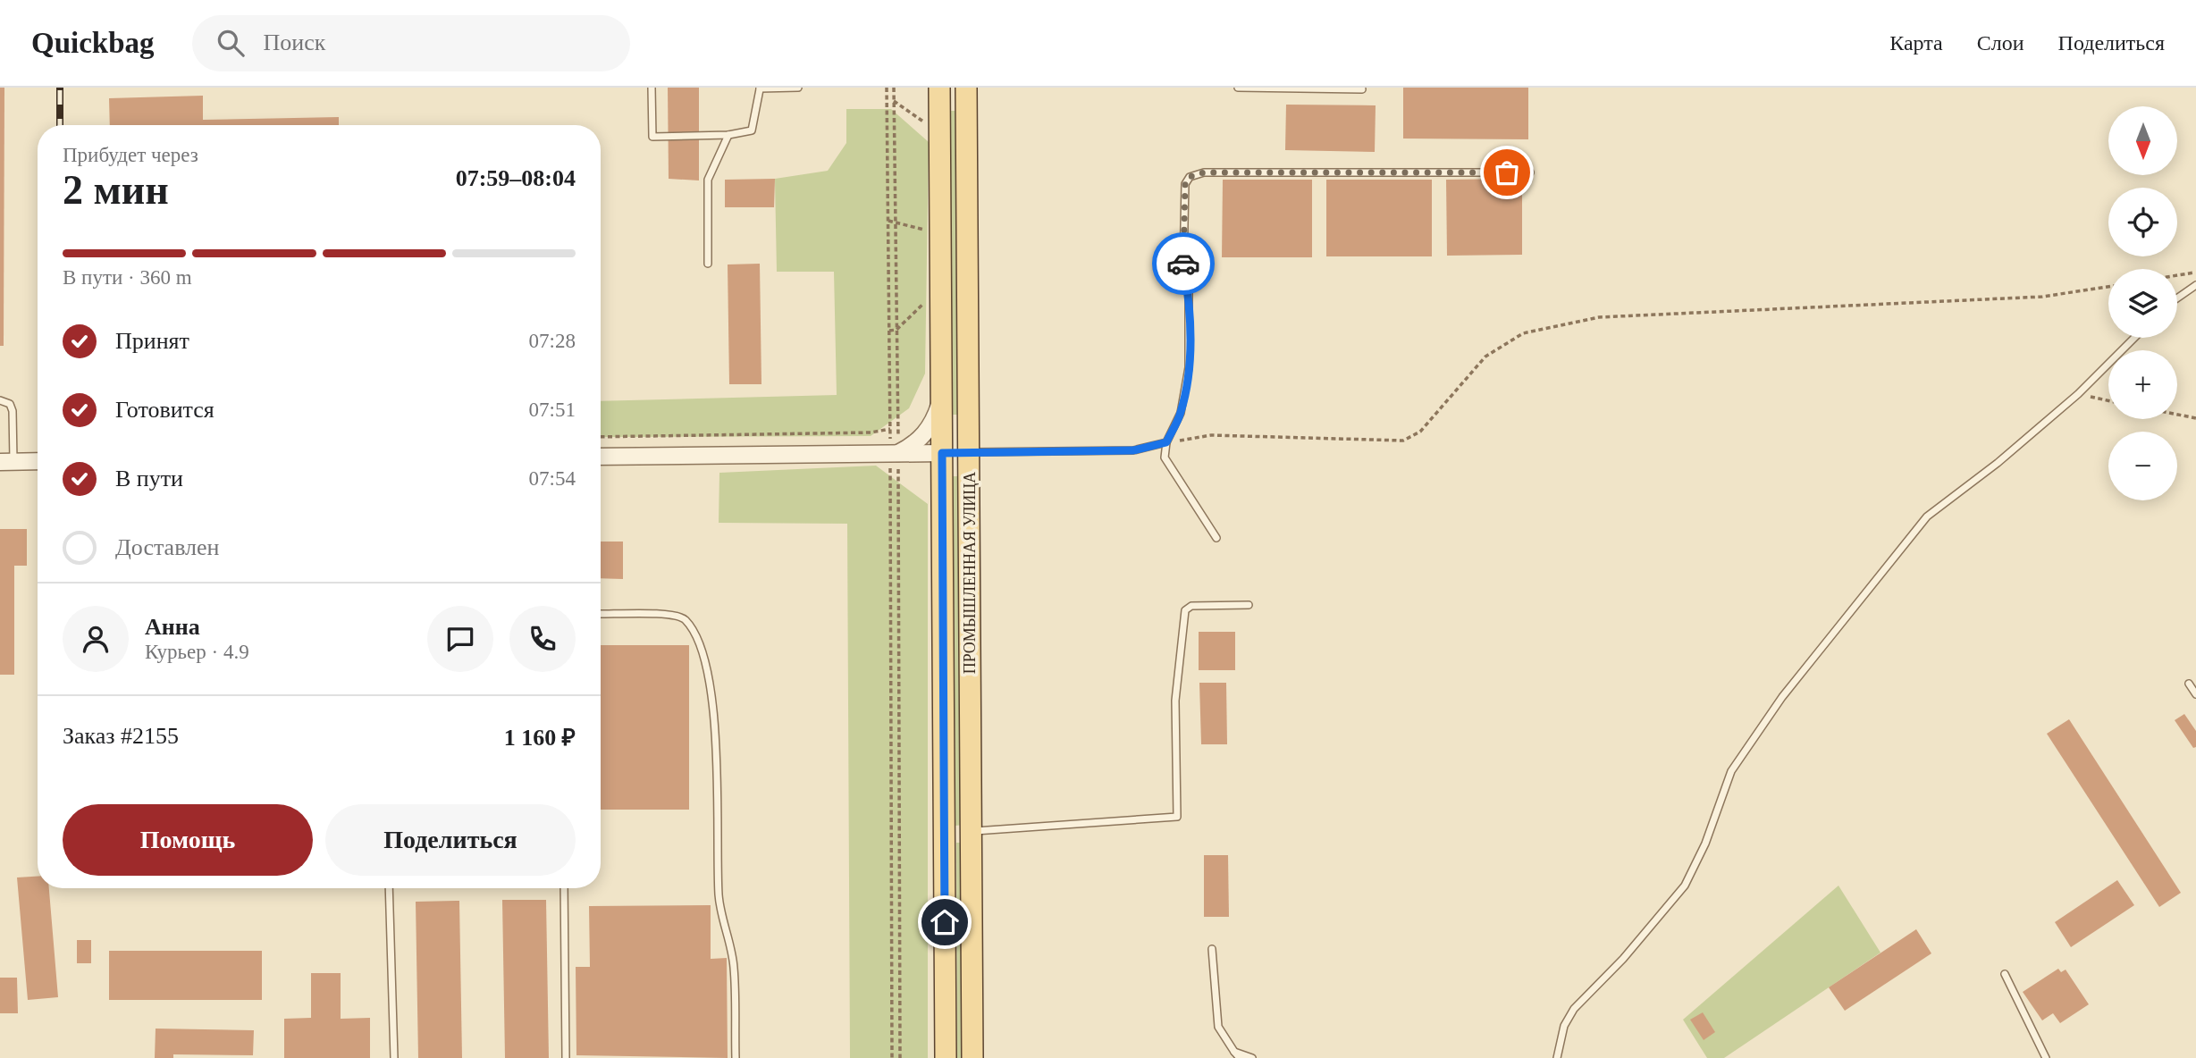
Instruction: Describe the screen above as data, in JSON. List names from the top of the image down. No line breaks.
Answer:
{"streets":{"main road":["ПРОМЫШЛЕННАЯ УЛИЦА"]},"north":"bottom","page":{"header":"Quickbag","search":"Поиск","nav":["Карта","Слои","Поделиться"],"map_buttons":["+","−"],"heading":["2 мин","Прибудет через","07:59–08:04"],"panel":["Анна","Курьер · 4.9","Заказ #2155","1 160 ₽"],"bar":"В пути · 360 m","list":[["Принят","07:28"],["Готовится","07:51"],["В пути","07:54"],"Доставлен"],"buttons":["Помощь","Поделиться"]}}
